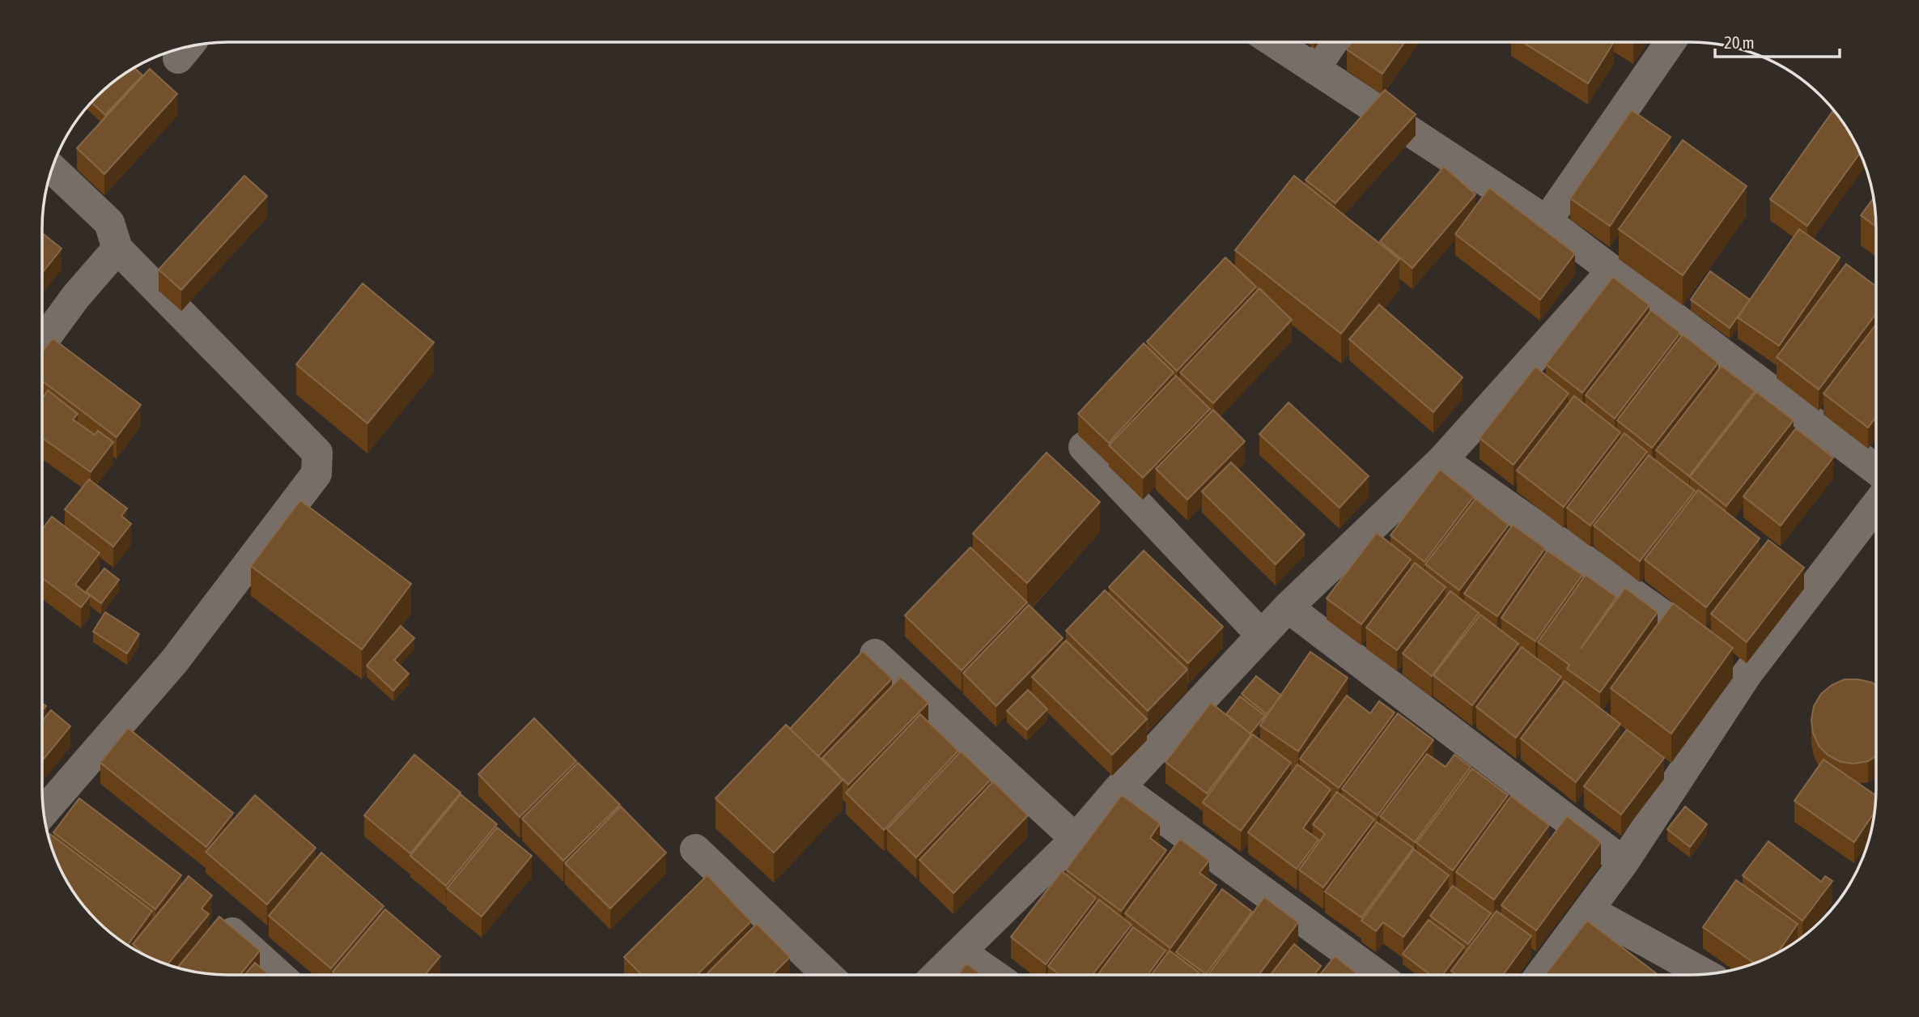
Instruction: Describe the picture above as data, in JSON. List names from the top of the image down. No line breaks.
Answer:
{"scale_bar":"20 m"}
